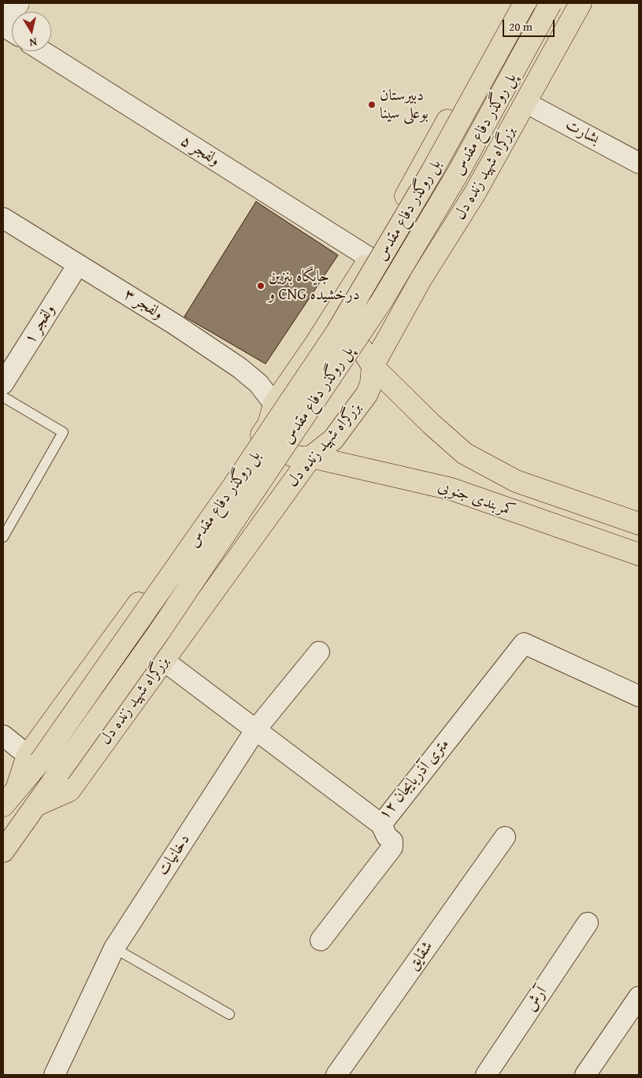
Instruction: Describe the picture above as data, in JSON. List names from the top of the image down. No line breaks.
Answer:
{"streets":{"main road":["پل روگذر دفاع مقدس","بزرگراه شهید زنده دل","بل روگذر دفاع مقدس","کمربندی جنوبی"],"street":["بشارت","ولفجر ۵","ولفجر ۳","ولفجر ۱","۱۲ متری آذربایجان","دخانیات","شقایق","آرش"]},"crossings":[["پل روگذر دفاع مقدس","بزرگراه شهید زنده دل"],["بشارت","بزرگراه شهید زنده دل"],["بزرگراه شهید زنده دل","کمربندی جنوبی"],["بزرگراه شهید زنده دل","۱۲ متری آذربایجان"],["ولفجر ۳","ولفجر ۱"],["ولفجر ۳","کمربندی جنوبی"],["۱۲ متری آذربایجان","دخانیات"]],"places":["دبیرستان بوعلی سینا","جایگاه بنزین و CNG درخشیده"],"scale_bar":"20 m","north":"bottom"}
